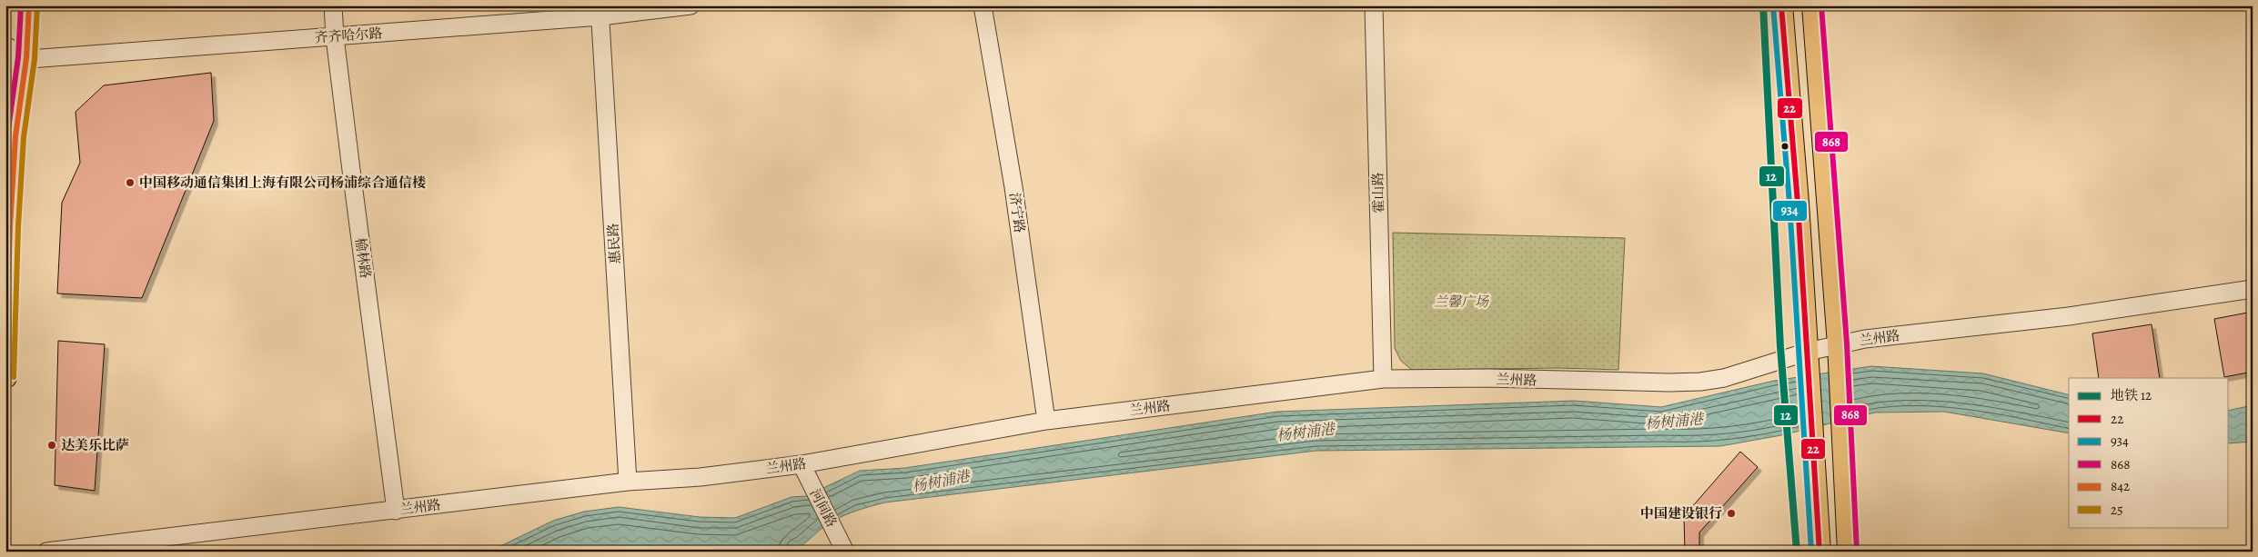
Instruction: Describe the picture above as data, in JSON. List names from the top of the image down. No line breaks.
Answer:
{"streets":{"street":["齐齐哈尔路","霍山路","济宁路","惠民路","榆林路","兰州路","河间路"]},"crossings":[["齐齐哈尔路","惠民路"],["齐齐哈尔路","榆林路"],["霍山路","兰州路"],["济宁路","兰州路"],["惠民路","兰州路"],["榆林路","兰州路"],["兰州路","河间路"]],"water":["杨树浦港"],"parks":["兰馨广场"],"places":["中国移动通信集团上海有限公司杨浦综合通信楼","达美乐比萨","中国建设银行"],"lines":["metro line 12","transit line 22","transit line 868","transit line 842","transit line 25","transit line 934"],"legend":["地铁 12","22","934","868","842","25"]}
